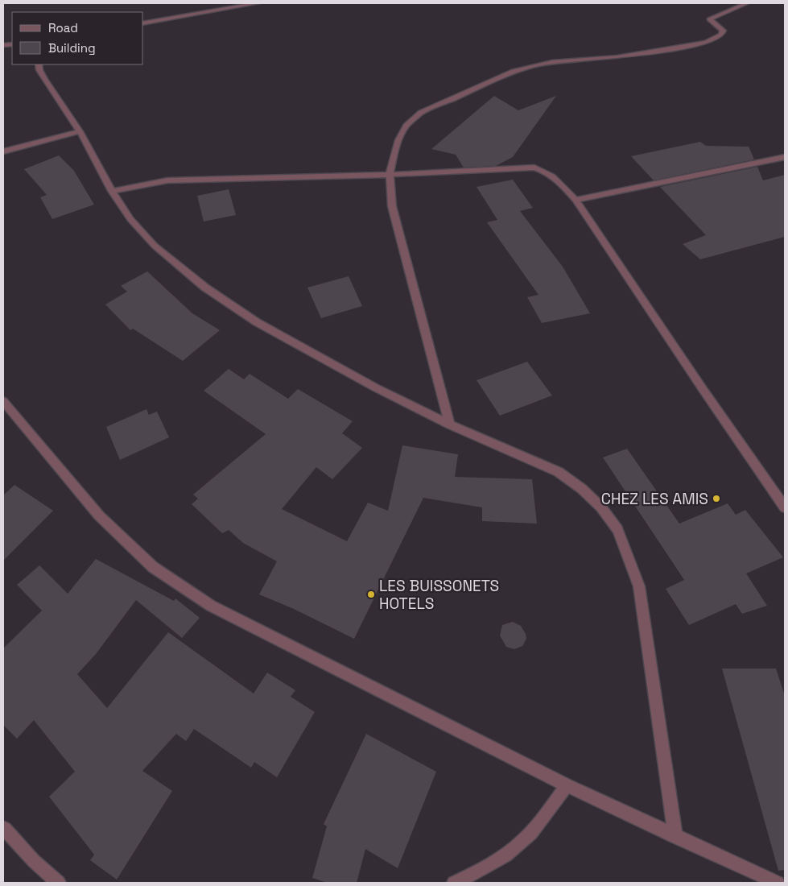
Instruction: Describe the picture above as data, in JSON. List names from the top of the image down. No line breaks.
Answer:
{"places":["CHEZ LES AMIS","LES BUISSONETS HOTELS"],"legend":["Road","Building"]}
